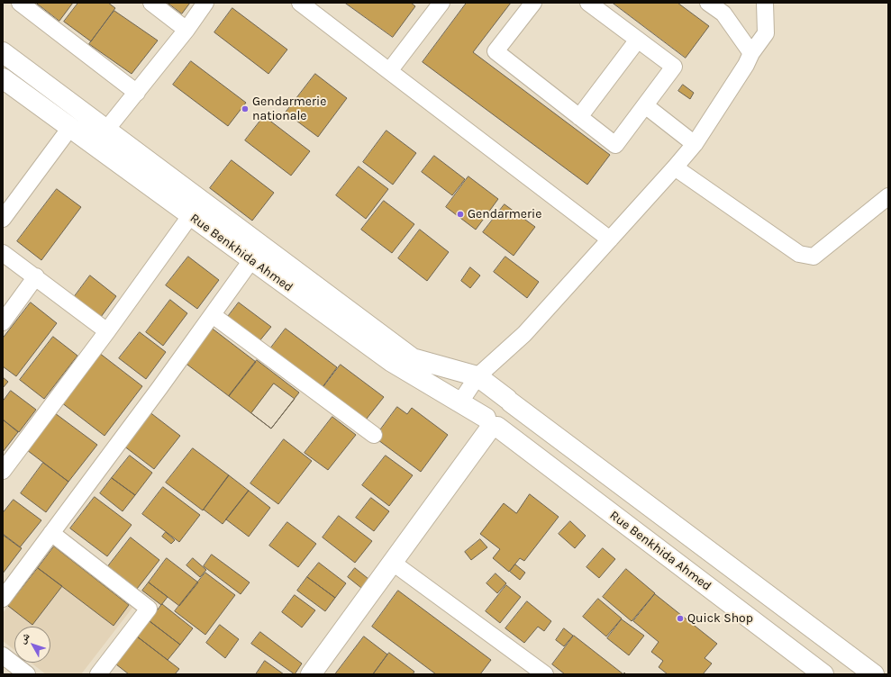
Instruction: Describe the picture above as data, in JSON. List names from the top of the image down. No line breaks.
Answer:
{"streets":{"main road":["Rue Benkhida Ahmed"]},"places":["Gendarmerie nationale","Gendarmerie","Quick Shop"],"north":"top left"}
